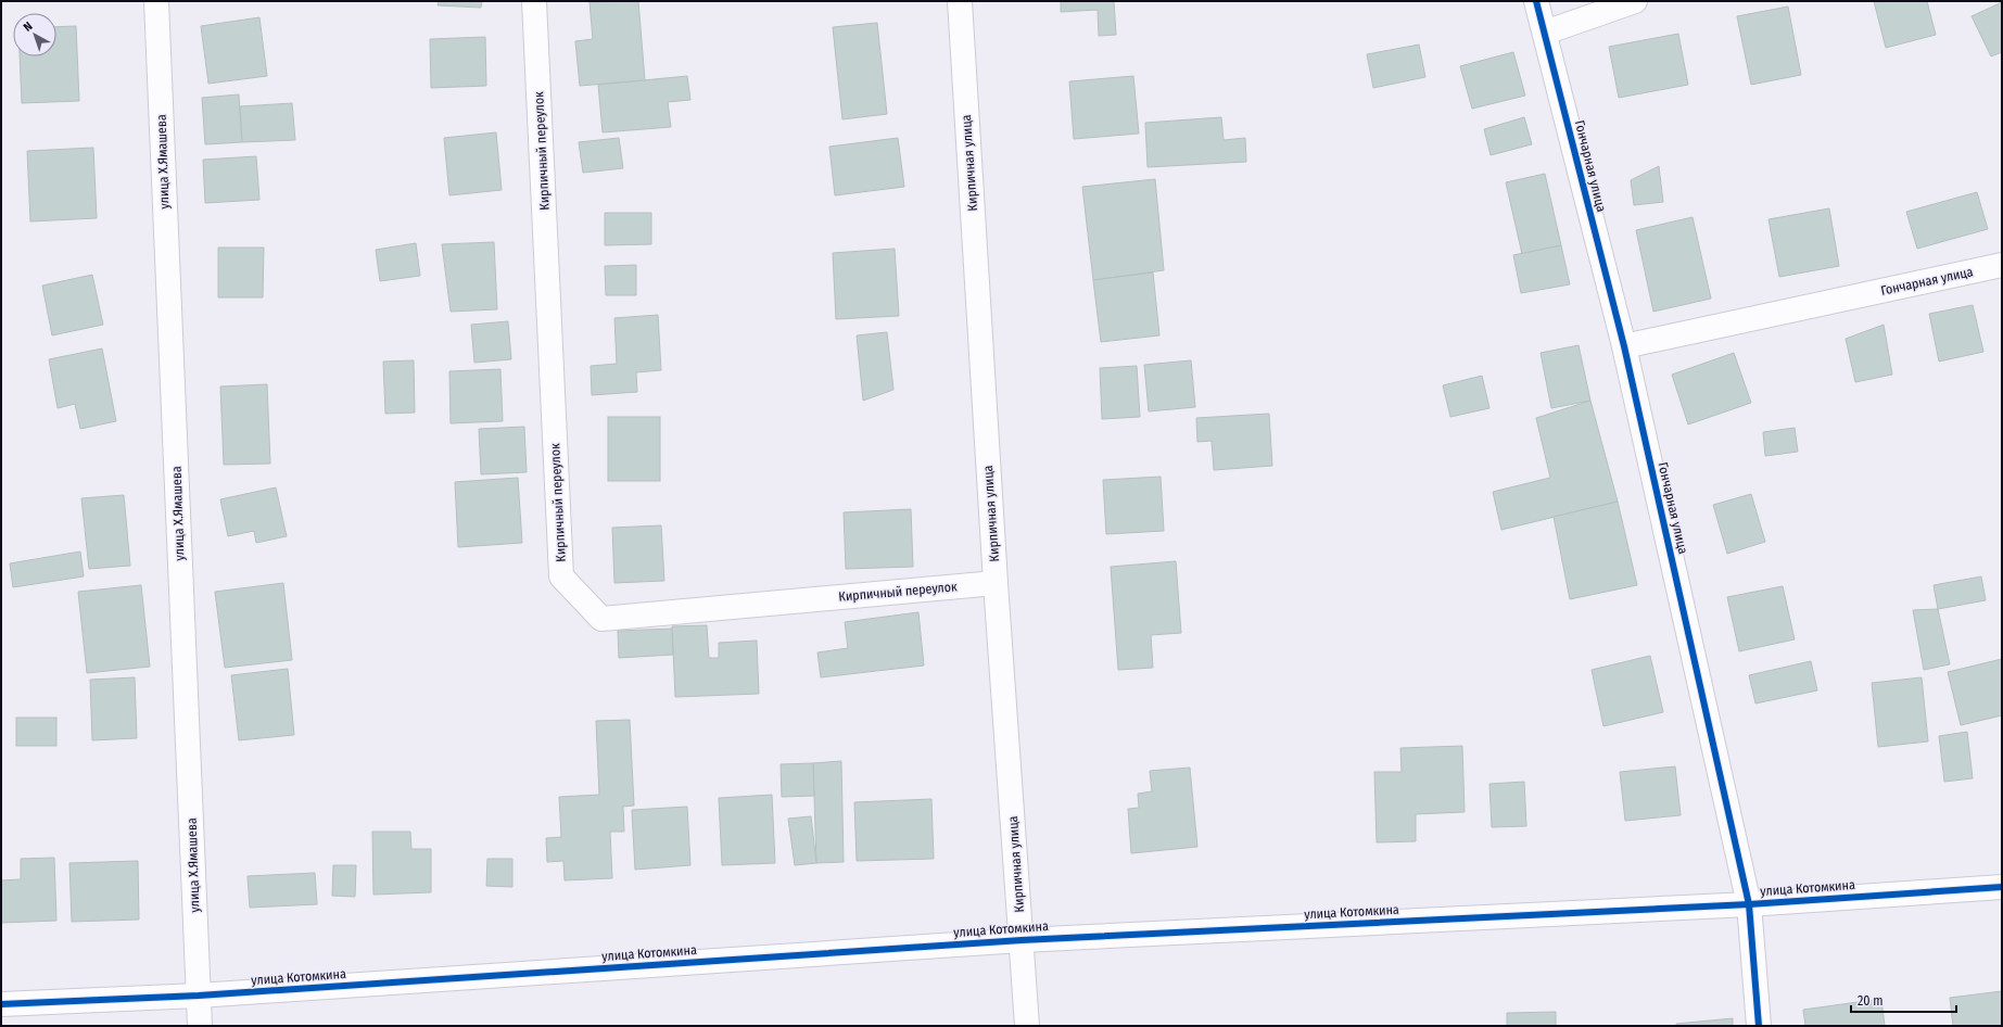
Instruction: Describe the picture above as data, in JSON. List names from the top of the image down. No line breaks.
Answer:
{"streets":{"street":["Кирпичный переулок","улица Х.Ямашева","Кирпичная улица","Гончарная улица","улица Котомкина"]},"crossings":[["Кирпичный переулок","Кирпичная улица"],["улица Х.Ямашева","улица Котомкина"],["Кирпичная улица","улица Котомкина"],["Гончарная улица","улица Котомкина"]],"scale_bar":"20 m","north":"top left"}
